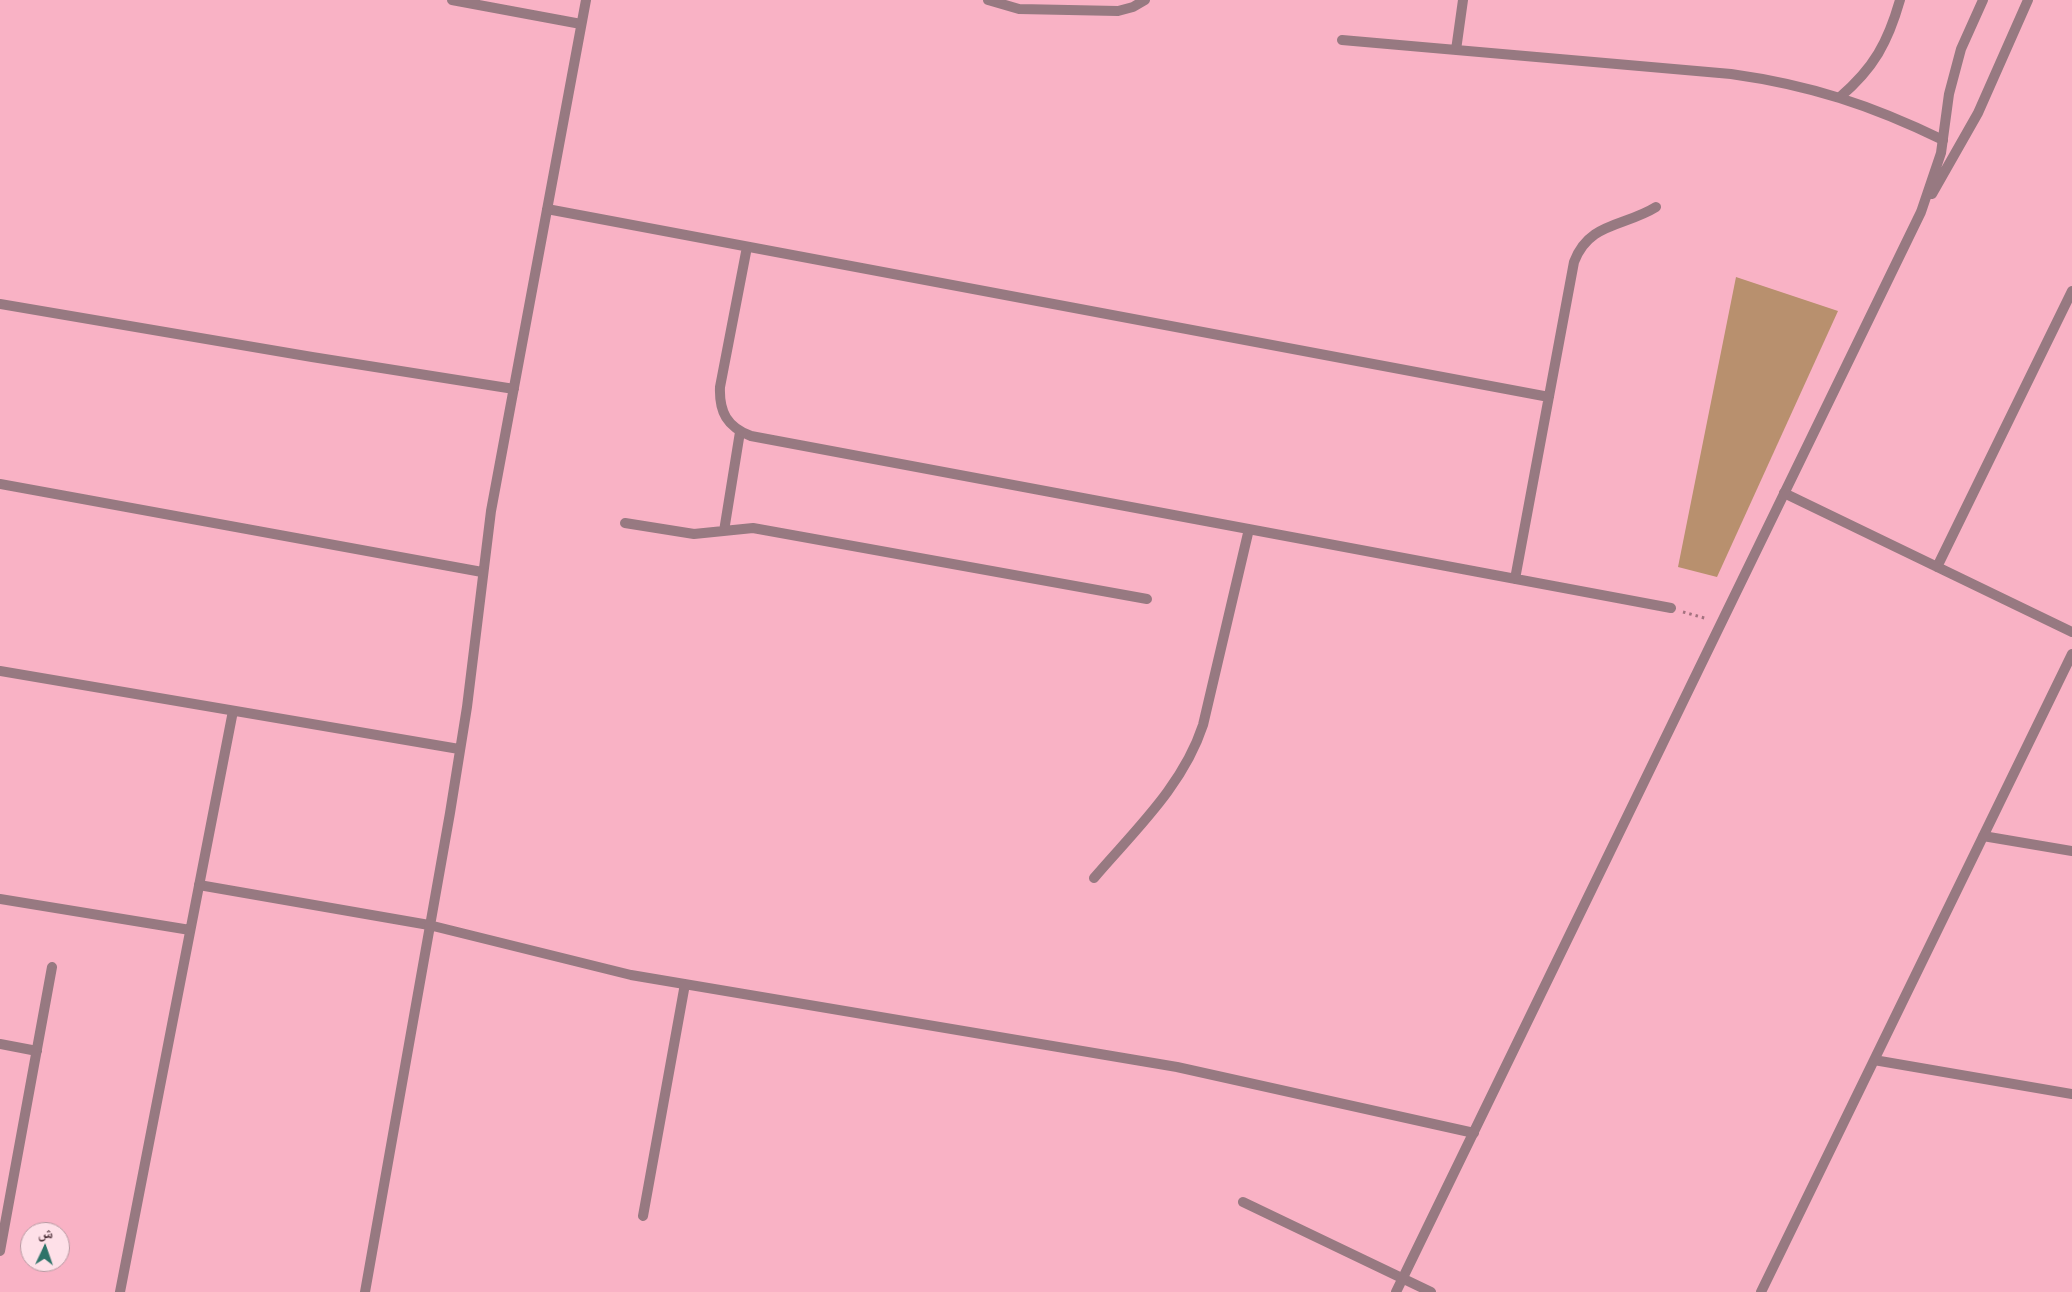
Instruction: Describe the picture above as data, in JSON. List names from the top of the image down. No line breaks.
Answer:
{"north":"top"}
